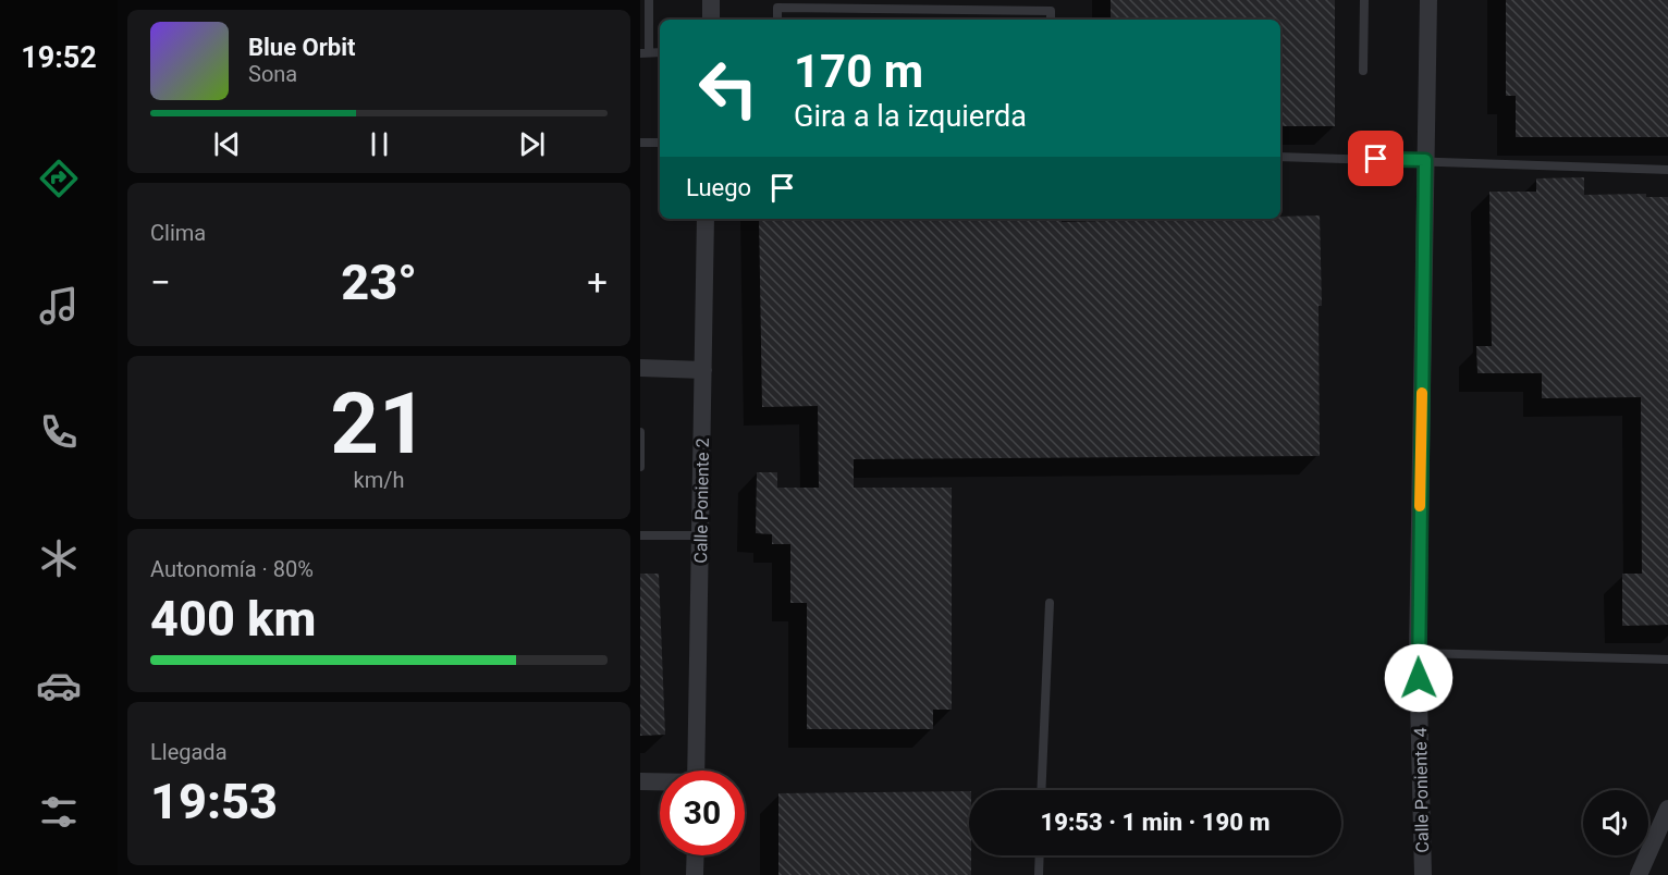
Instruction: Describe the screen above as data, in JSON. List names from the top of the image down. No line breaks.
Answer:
{"streets":{"street":["Calle Poniente 2","Calle Poniente 4"]},"page":{"tabs":"19:52","turn":["170 m","Gira a la izquierda"],"song":["Blue Orbit","Sona"],"then":"Luego","tile":["Clima",["21","km/h"],["Autonomía · 80%","400 km"],["Llegada","19:53"]],"heat":["−","23°","+"],"limit":"30","trip":"19:53 · 1 min · 190 m"}}
